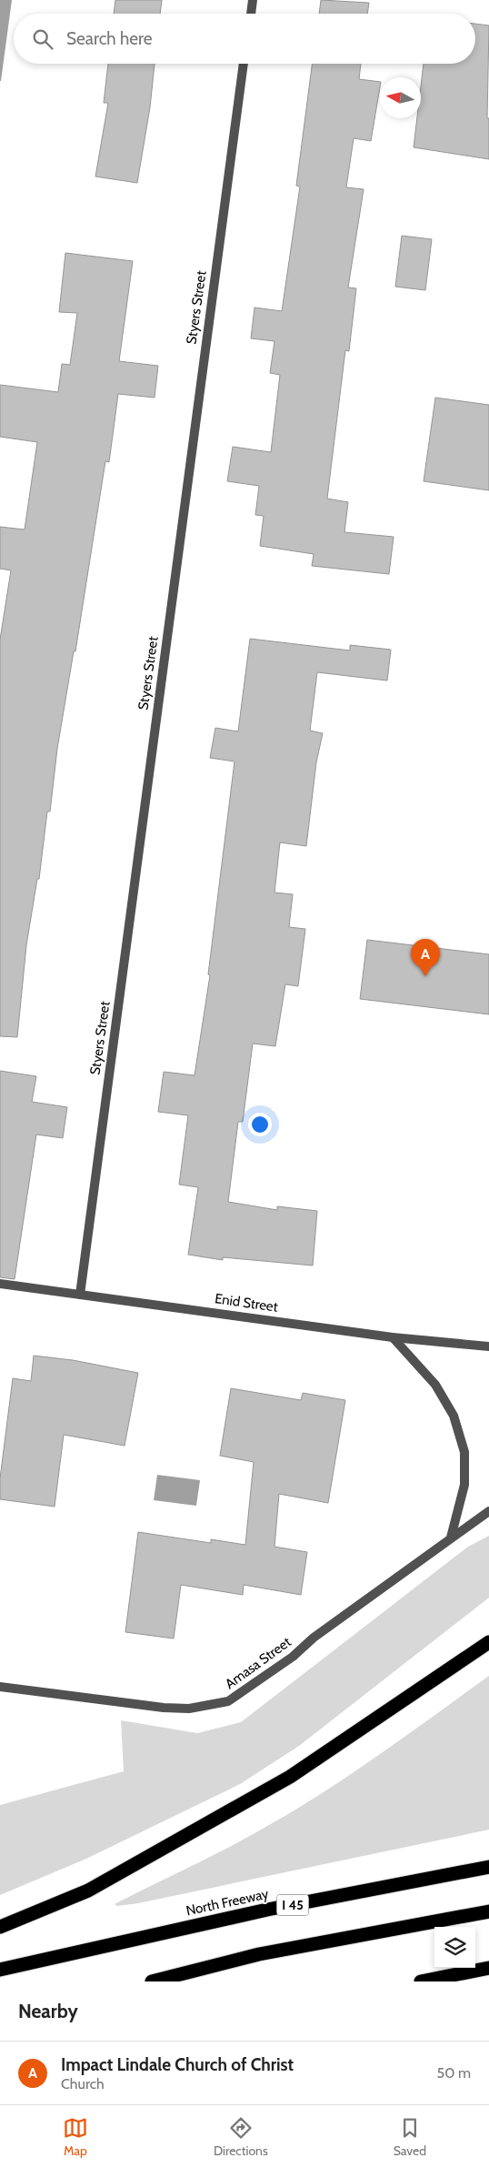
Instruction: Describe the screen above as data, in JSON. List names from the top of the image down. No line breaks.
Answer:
{"streets":{"highway":["North Freeway","I 45"],"street":["Styers Street","Enid Street","Amasa Street"]},"crossings":[["Styers Street","Enid Street"]],"north":"left","page":{"search":"Search here","pins":"A","heading":"Nearby","list":[{"mark":"A","name":"Impact Lindale Church of Christ","note":"Church","value":"50 m"}],"nav":["Map","Directions","Saved"]}}
